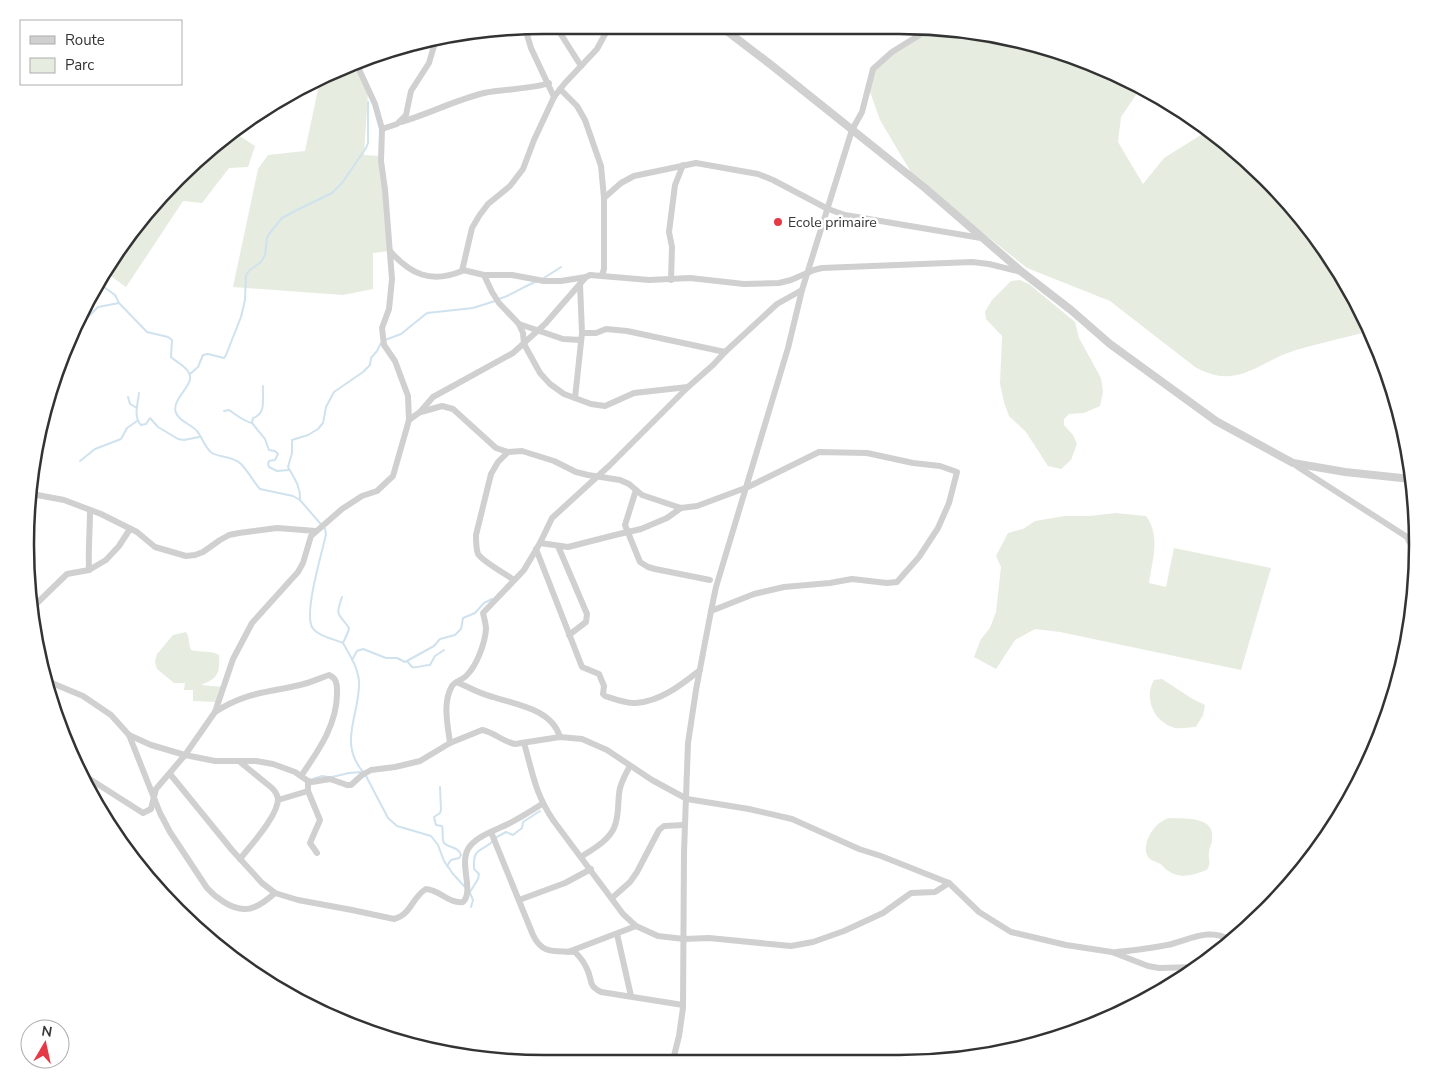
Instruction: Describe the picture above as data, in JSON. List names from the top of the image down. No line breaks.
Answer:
{"places":["Ecole primaire"],"legend":["Route","Parc"],"north":"top"}
